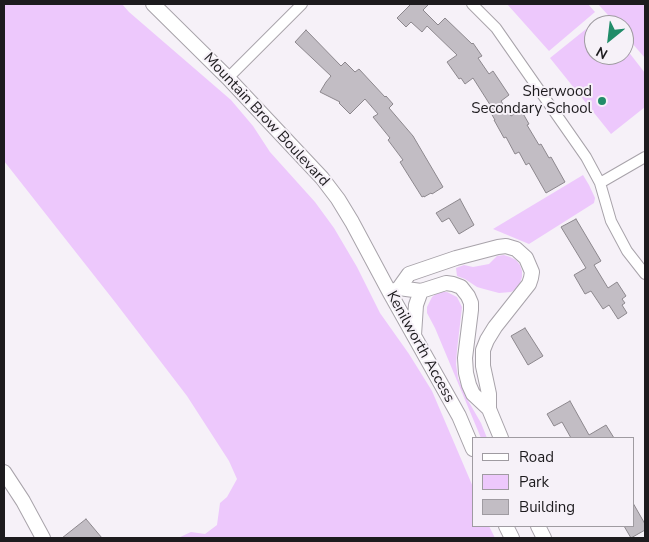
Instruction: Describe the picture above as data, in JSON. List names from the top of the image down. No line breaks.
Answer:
{"streets":{"main road":["Mountain Brow Boulevard","Kenilworth Access"]},"crossings":[["Mountain Brow Boulevard","Kenilworth Access"]],"places":["Sherwood Secondary School"],"legend":["Road","Park","Building"],"north":"bottom left"}
